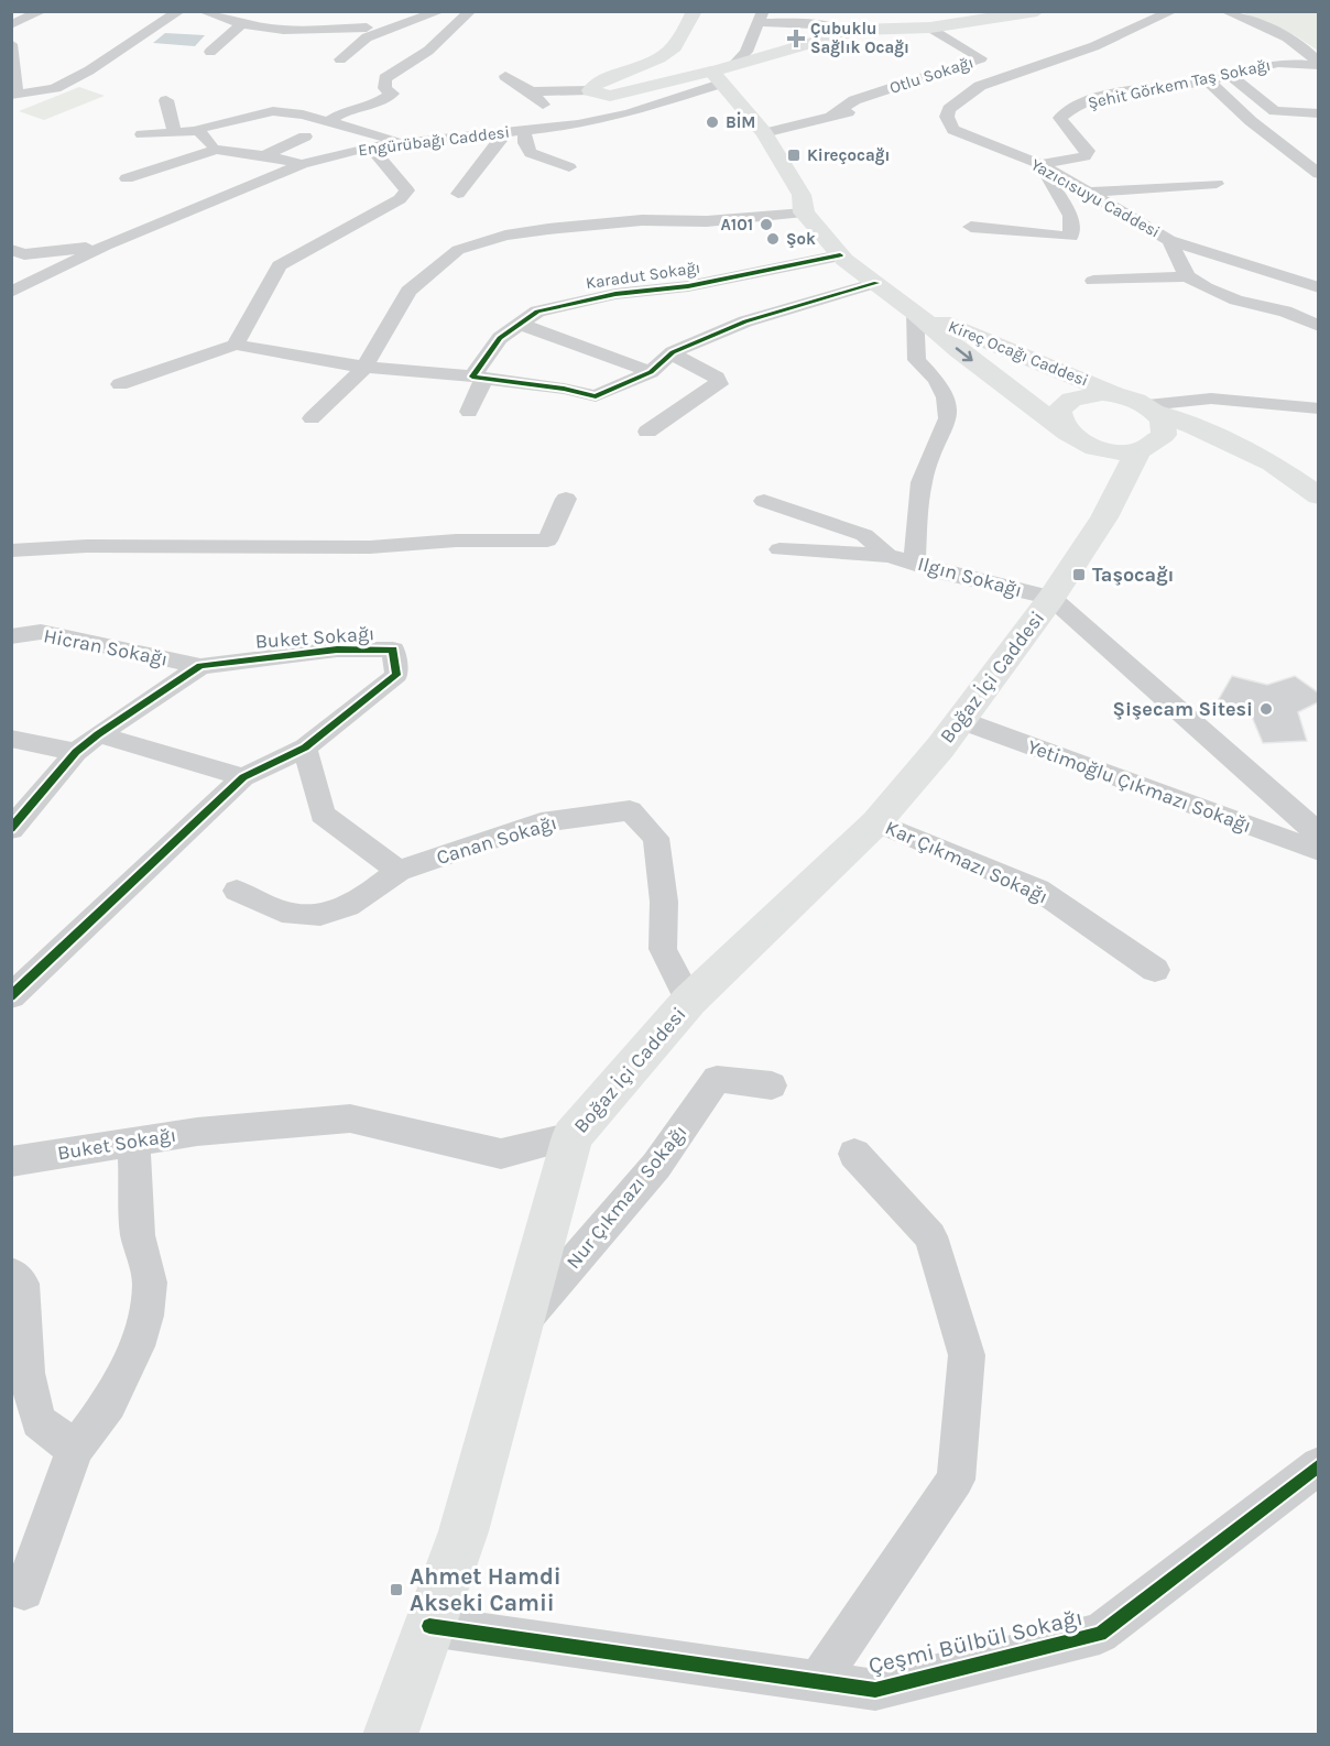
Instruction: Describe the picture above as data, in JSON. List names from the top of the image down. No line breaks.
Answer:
{"streets":{"main road":["Kireç Ocağı Caddesi","Boğaz İçi Caddesi"],"street":["Otlu Sokağı","Şehit Görkem Taş Sokağı","Engürübağı Caddesi","Yazıcısuyu Caddesi","Karadut Sokağı","Ilgın Sokağı","Buket Sokağı","Hicran Sokağı","Yetimoğlu Çıkmazı Sokağı","Canan Sokağı","Kar Çıkmazı Sokağı","Nur Çıkmazı Sokağı","Çeşmi Bülbül Sokağı"]},"crossings":[["Şehit Görkem Taş Sokağı","Yazıcısuyu Caddesi"],["Engürübağı Caddesi","Kireç Ocağı Caddesi"],["Karadut Sokağı","Kireç Ocağı Caddesi"],["Kireç Ocağı Caddesi","Boğaz İçi Caddesi"],["Ilgın Sokağı","Boğaz İçi Caddesi"],["Buket Sokağı","Hicran Sokağı"],["Buket Sokağı","Boğaz İçi Caddesi"],["Boğaz İçi Caddesi","Yetimoğlu Çıkmazı Sokağı"],["Boğaz İçi Caddesi","Canan Sokağı"],["Boğaz İçi Caddesi","Kar Çıkmazı Sokağı"],["Boğaz İçi Caddesi","Nur Çıkmazı Sokağı"],["Boğaz İçi Caddesi","Çeşmi Bülbül Sokağı"]],"places":{"health":["Çubuklu Sağlık Ocağı"],"other":["BİM","A101","Şok","Şişecam Sitesi"],"transit":["Kireçocağı","Taşocağı","Ahmet Hamdi Akseki Camii"]}}
